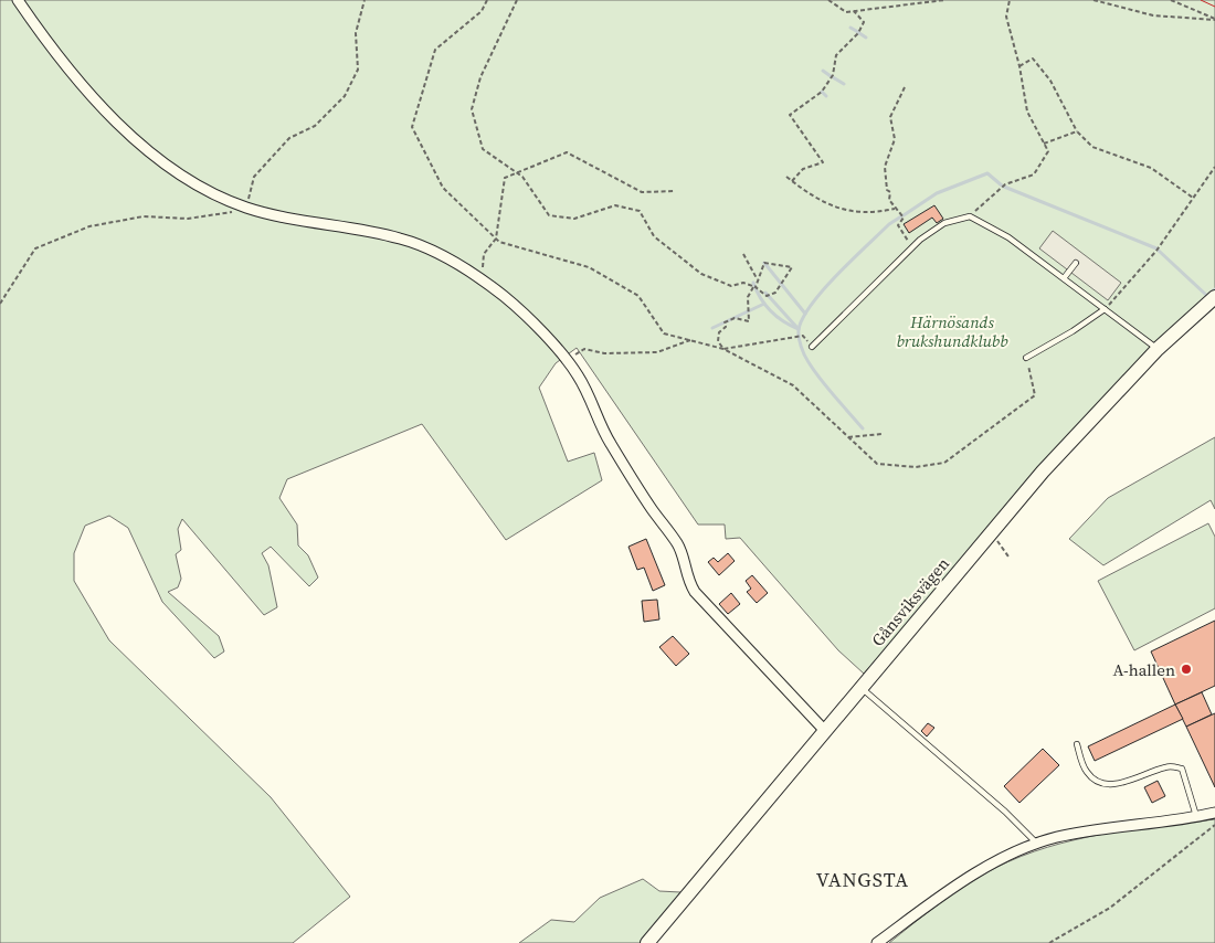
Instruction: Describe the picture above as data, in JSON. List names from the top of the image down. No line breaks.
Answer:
{"streets":{"main road":["Gånsviksvägen"]},"districts":["VANGSTA"],"parks":["Härnösands brukshundklubb"],"places":["A-hallen"]}
